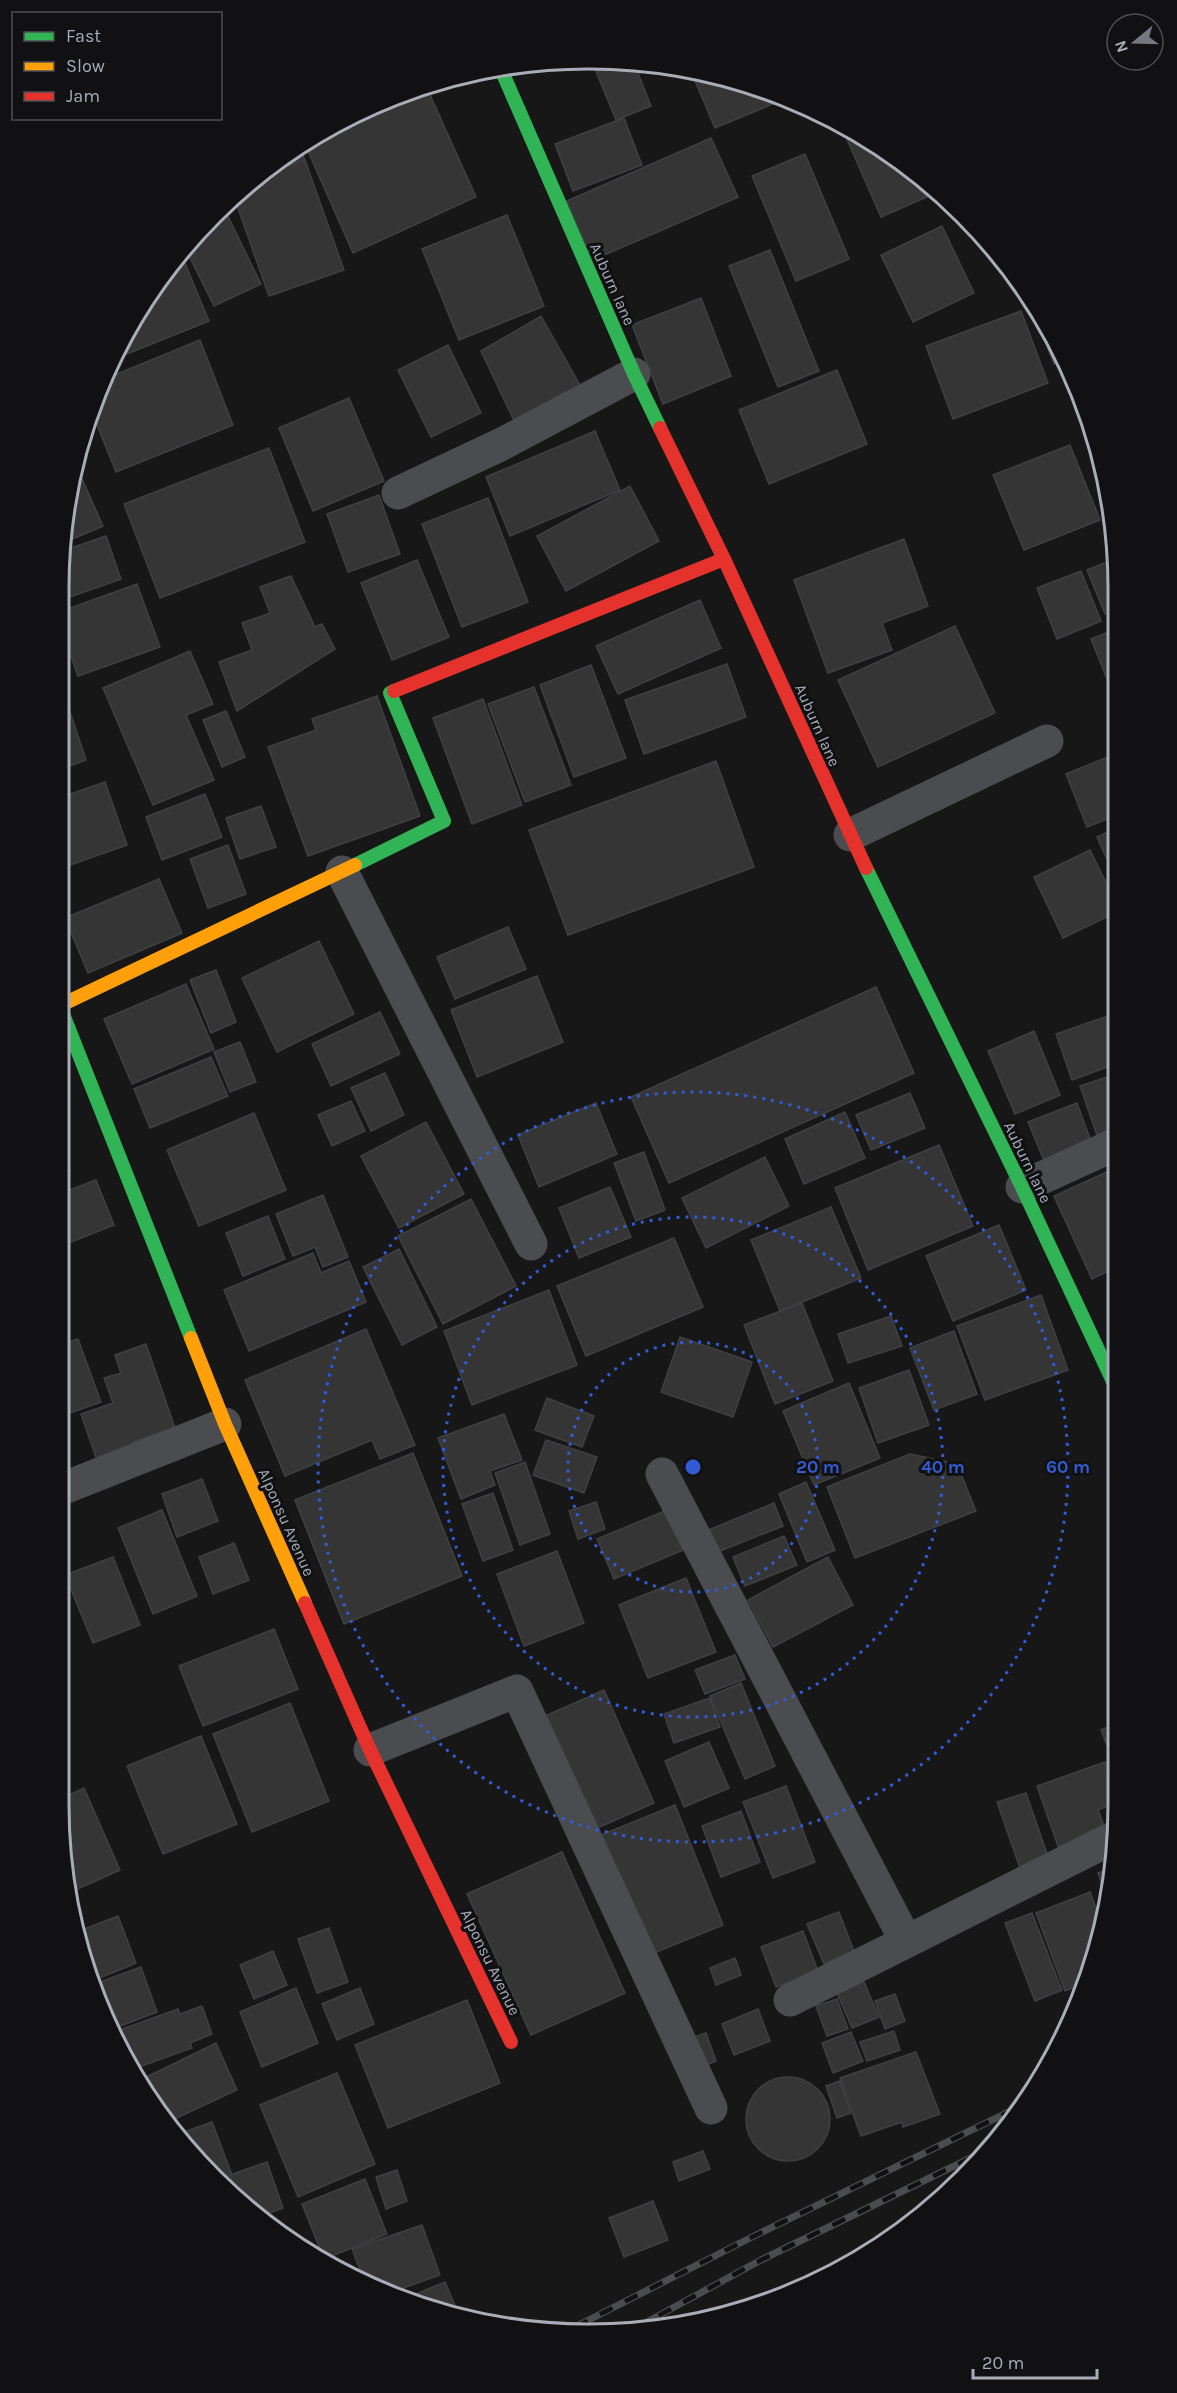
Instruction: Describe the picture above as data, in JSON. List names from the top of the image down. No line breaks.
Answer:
{"streets":{"street":["Auburn lane","Alponsu Avenue"]},"legend":["Fast","Slow","Jam"],"scale_bar":"20 m","north":"left","rings":["20 m","40 m","60 m"]}
